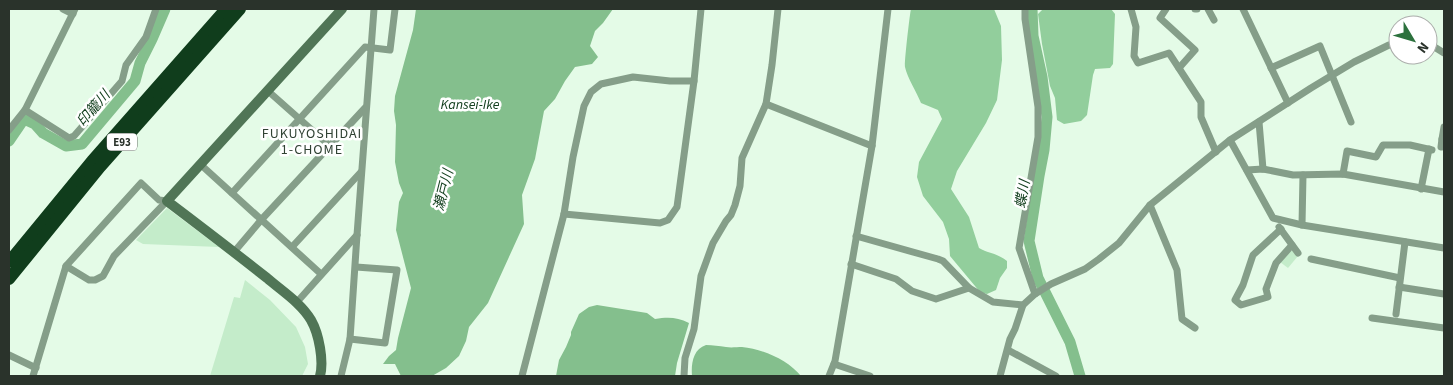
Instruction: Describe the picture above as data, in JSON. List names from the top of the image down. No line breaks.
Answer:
{"streets":{"highway":["E93"]},"districts":["FUKUYOSHIDAI 1-CHOME"],"water":["Kansei-Ike","印籠川","瀬戸川","蝶川"],"north":"bottom right"}
